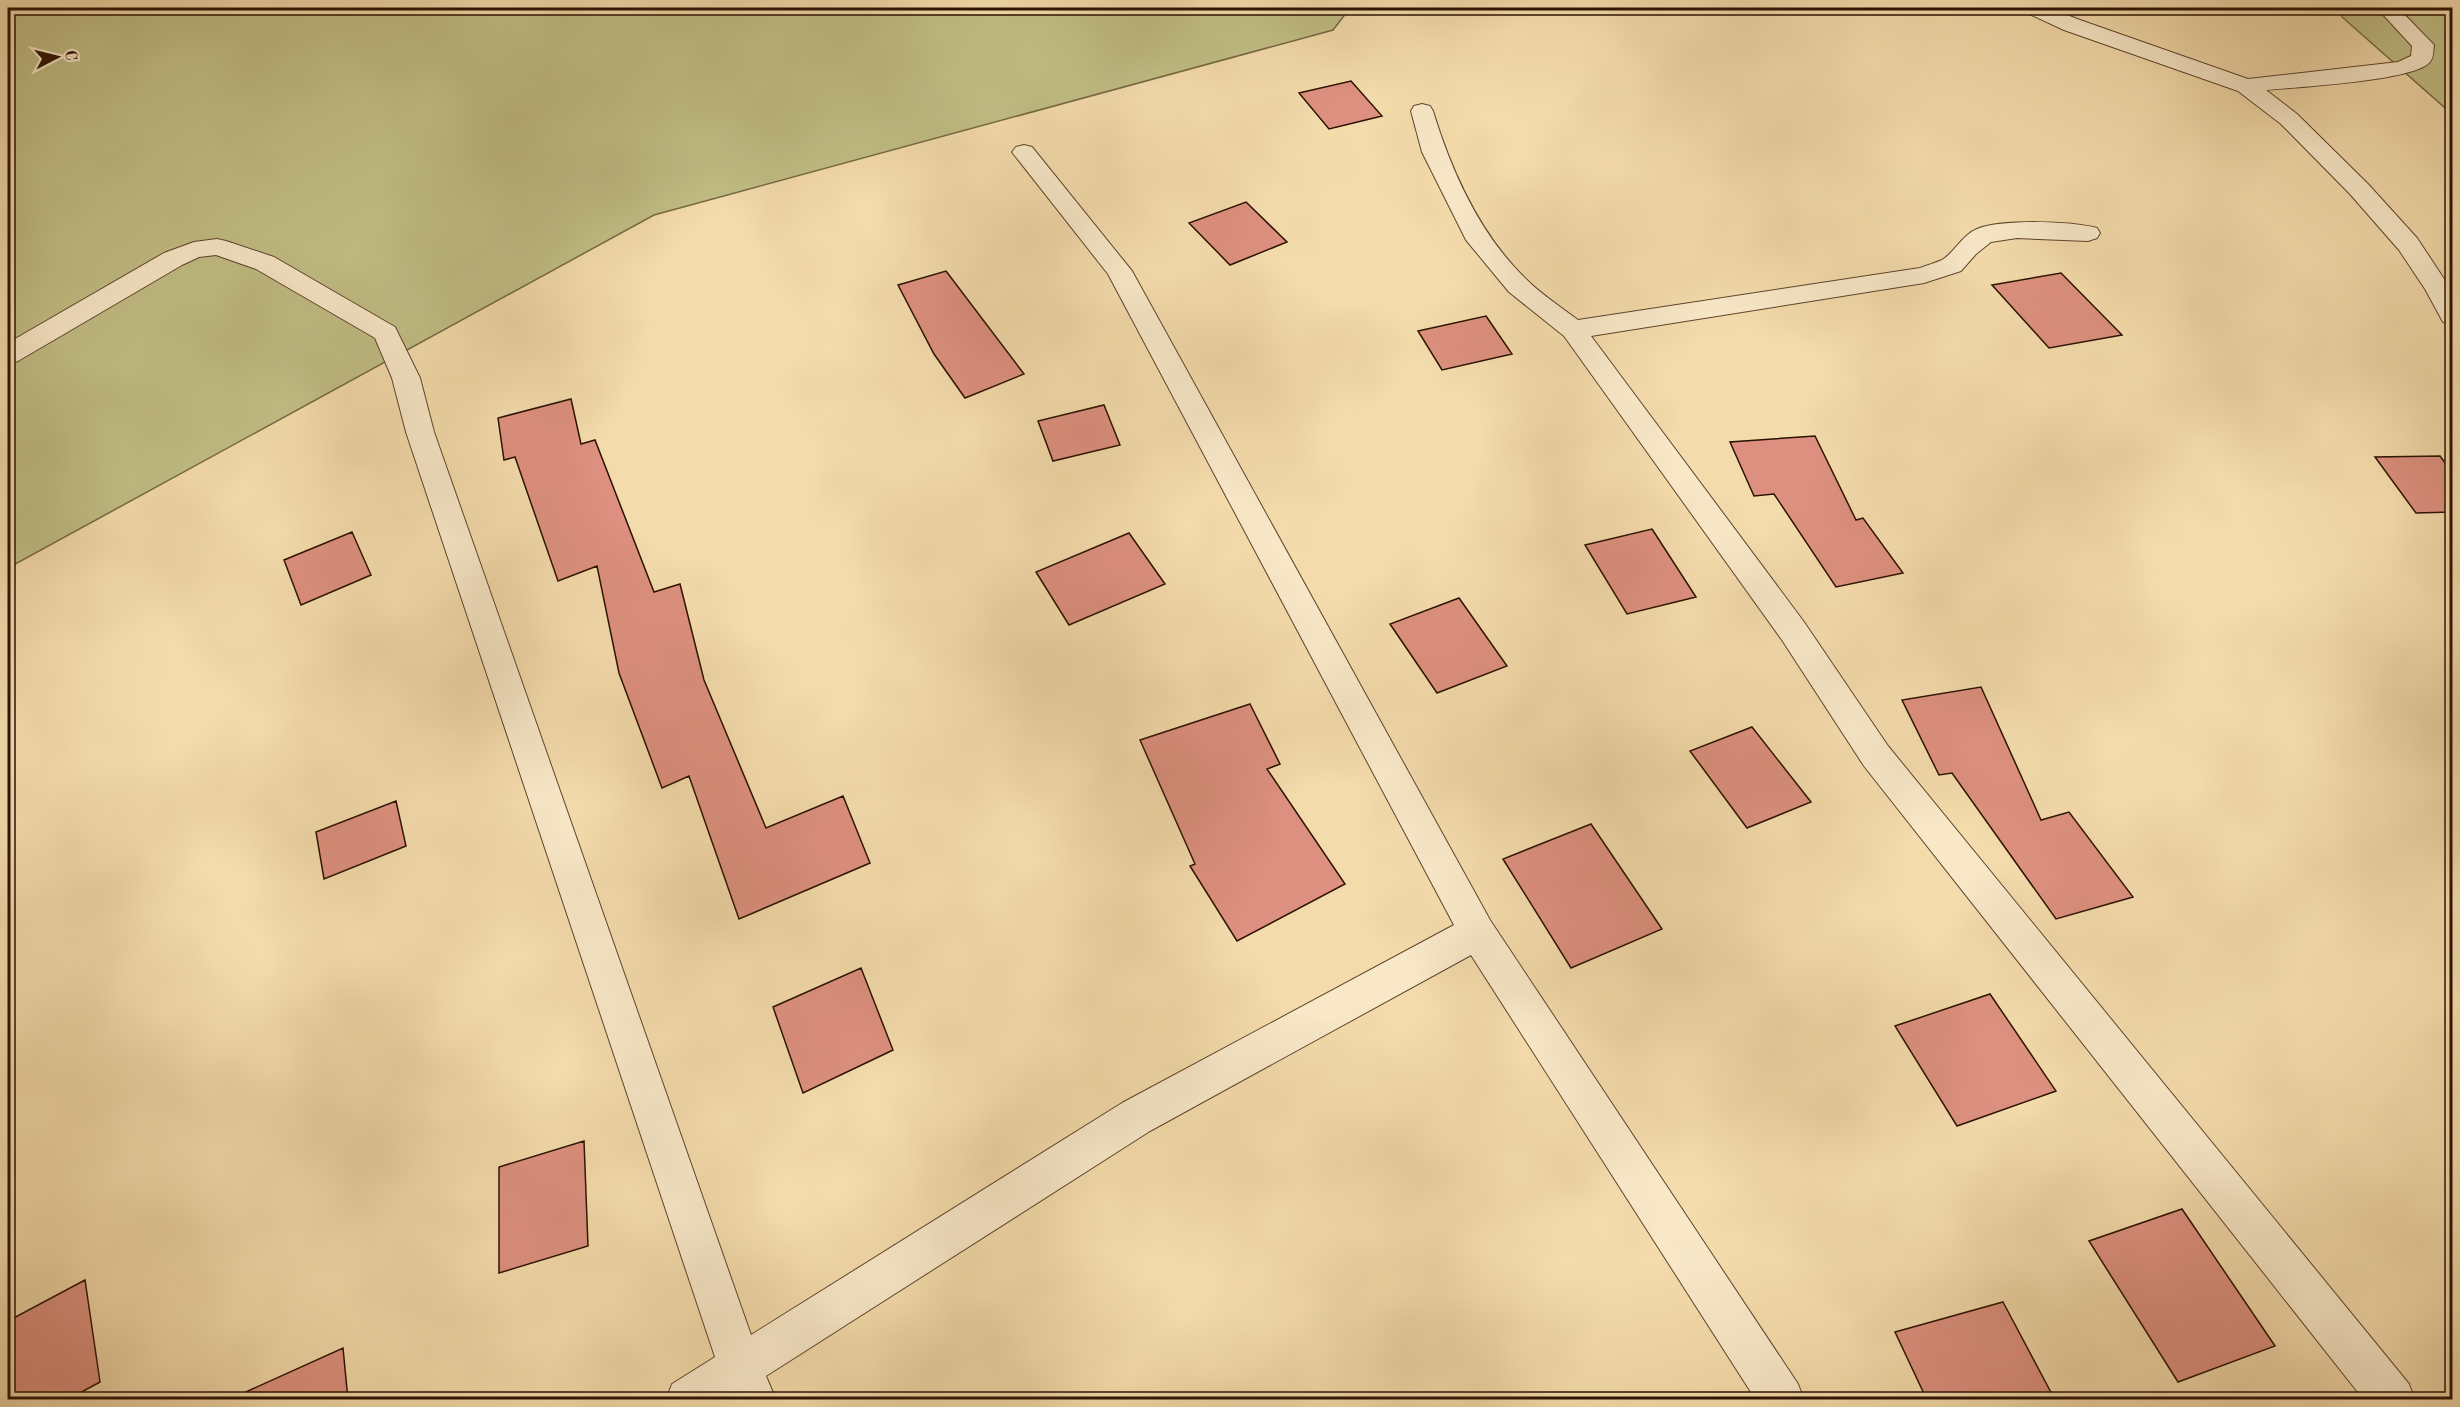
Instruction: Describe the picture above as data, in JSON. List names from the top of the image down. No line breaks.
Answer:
{"north":"right"}
